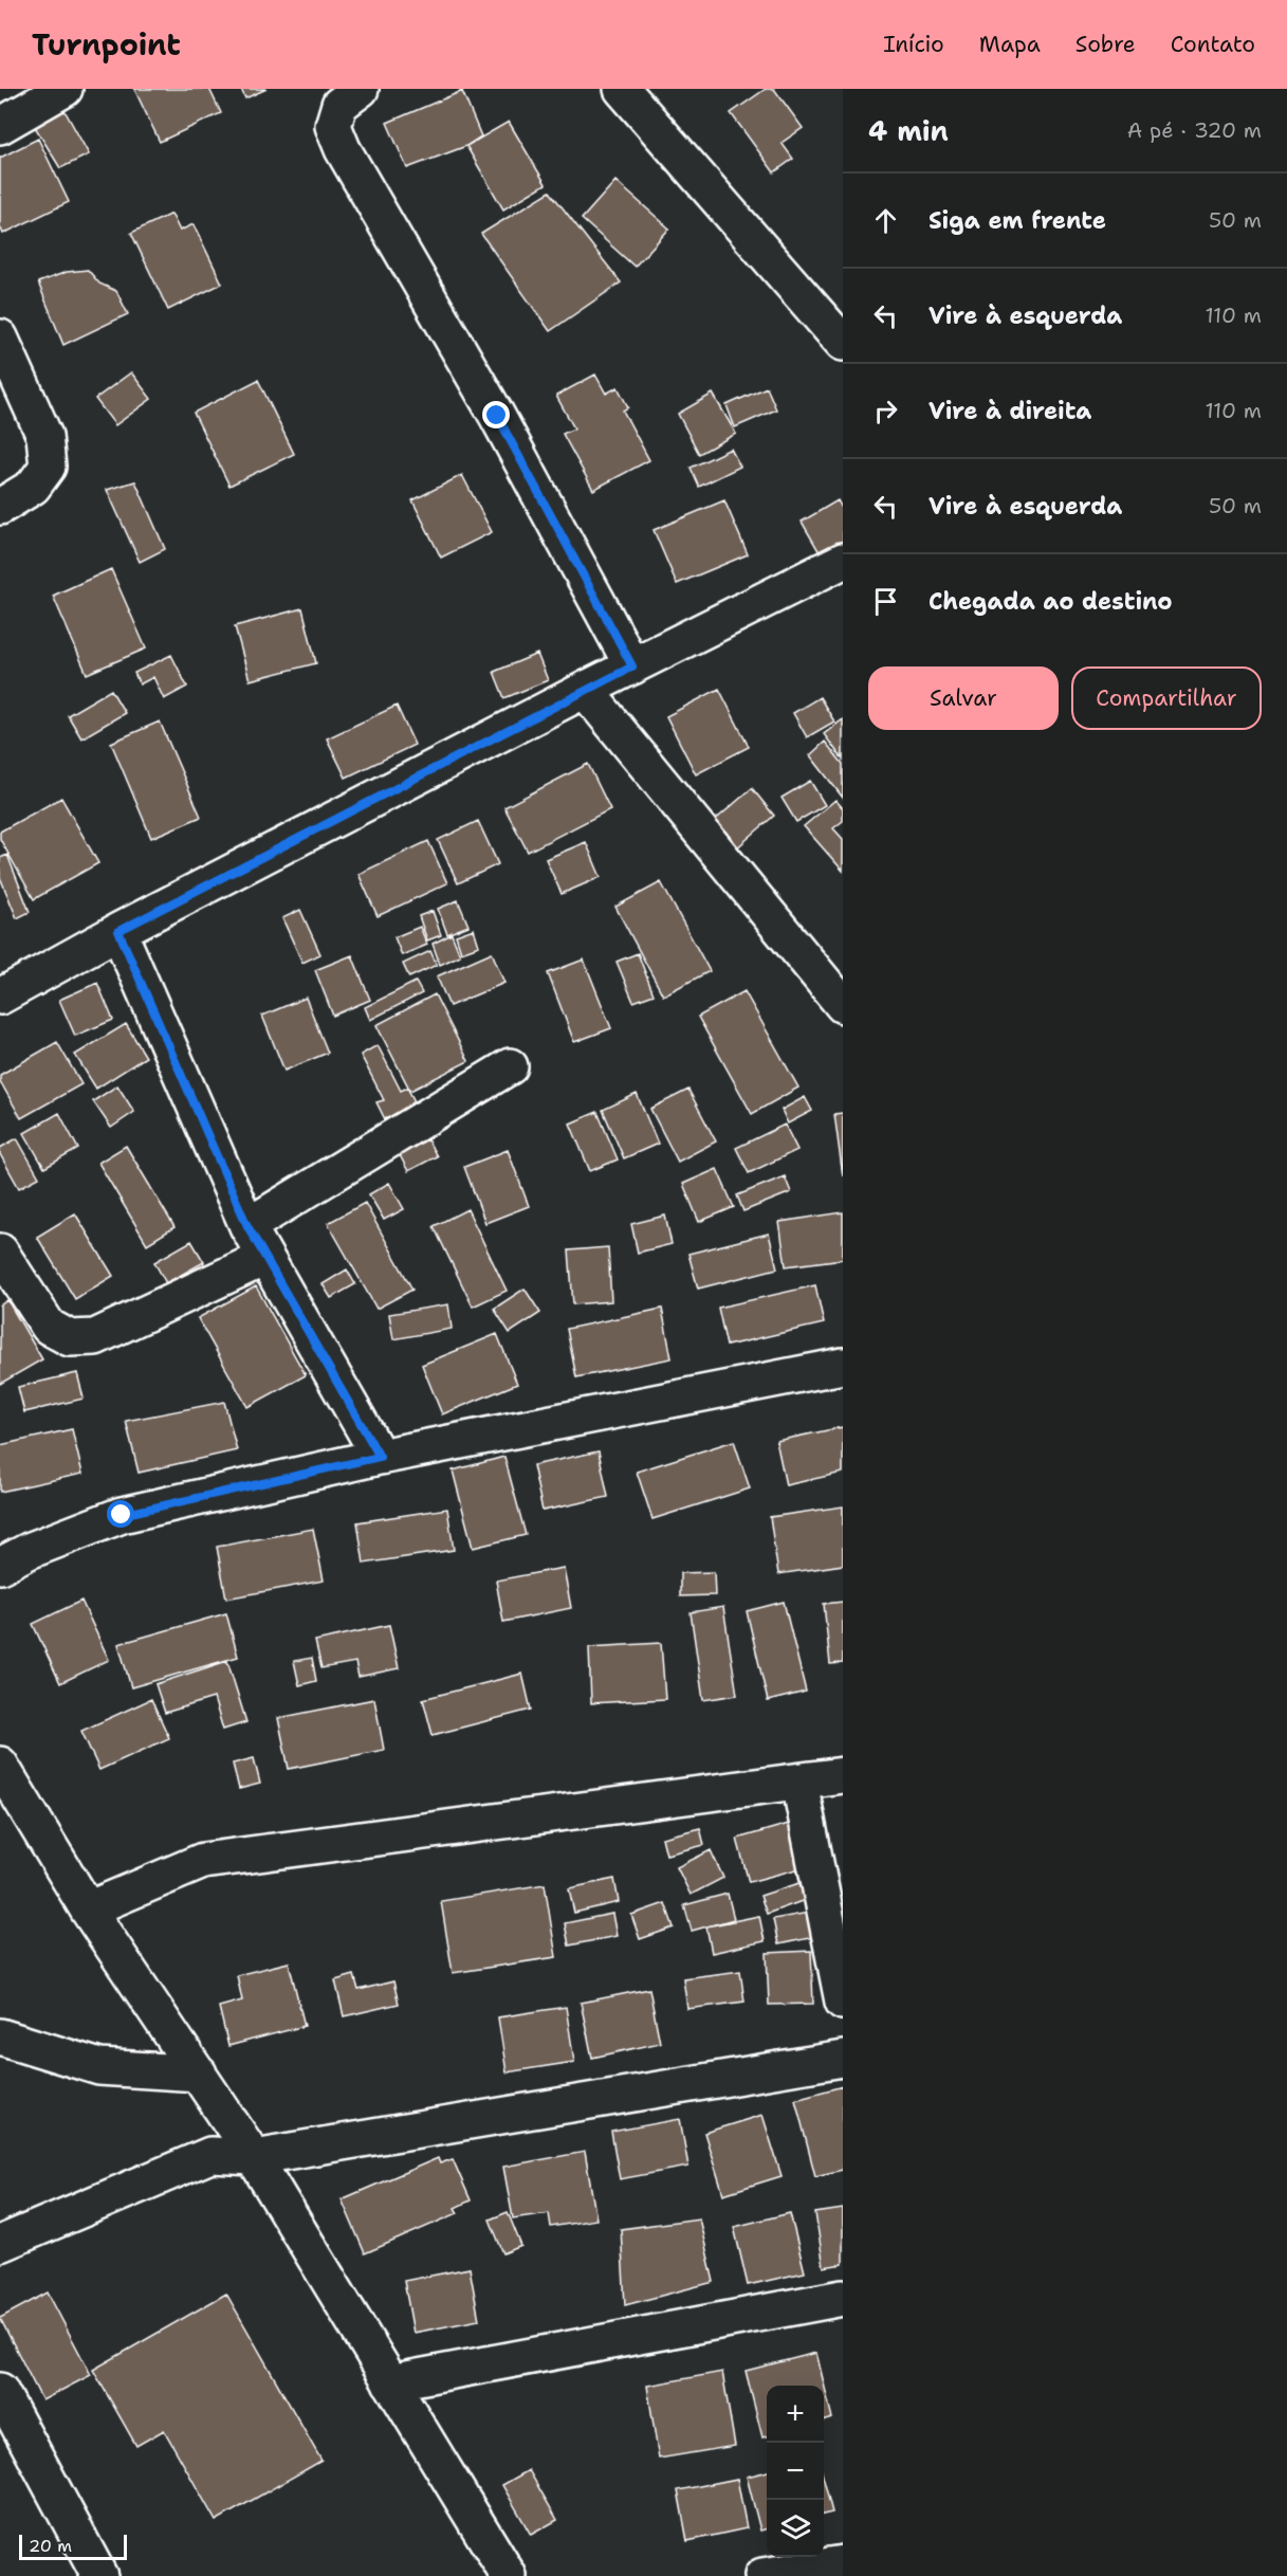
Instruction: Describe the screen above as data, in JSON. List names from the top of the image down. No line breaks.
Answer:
{"scale_bar":"20 m","page":{"header":"Turnpoint","nav":["Início","Mapa","Sobre","Contato"],"heading":["4 min","A pé · 320 m"],"list":[["Siga em frente","50 m"],["Vire à esquerda","110 m"],["Vire à direita","110 m"],["Vire à esquerda","50 m"],"Chegada ao destino"],"buttons":["Salvar","Compartilhar"],"map_buttons":["+","−"],"scale":"20 m"}}
